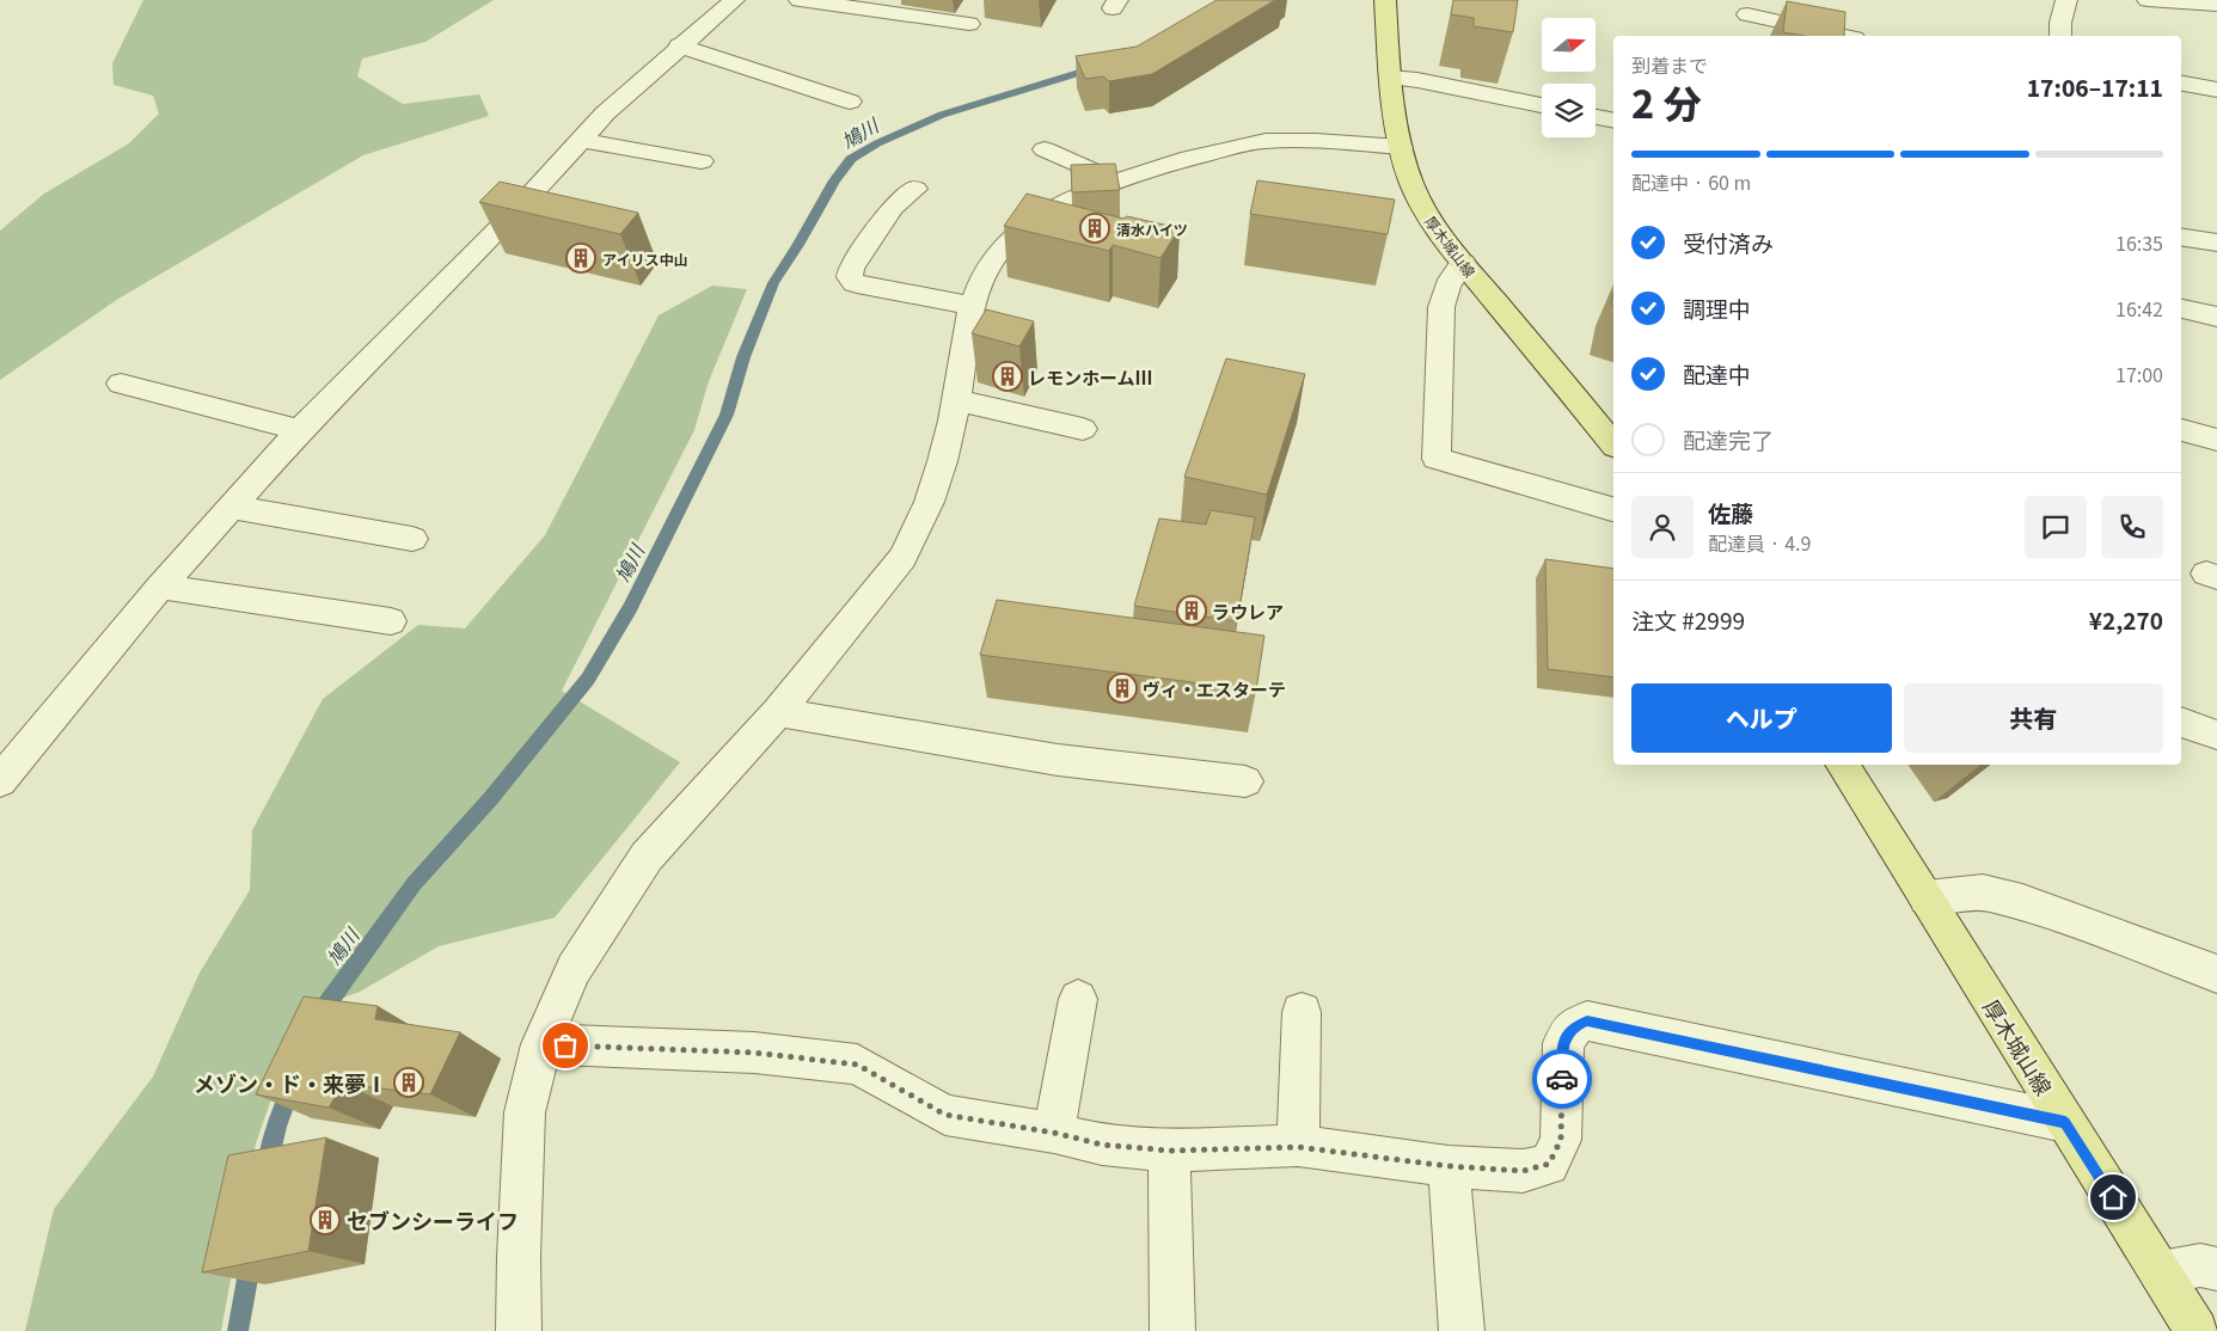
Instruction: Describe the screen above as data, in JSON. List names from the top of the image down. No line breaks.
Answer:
{"streets":{"main road":["厚木城山線"]},"water":["鳩川"],"places":{"building":["清水ハイツ","アイリス中山","レモンホームⅢ","ラウレア","ヴィ・エスターテ","メゾン・ド・来夢Ⅰ","セブンシーライフ"]},"north":"right","page":{"heading":["2 分","到着まで","17:06–17:11"],"panel":["佐藤","配達員 · 4.9","注文 #2999","¥2,270"],"bar":"配達中 · 60 m","list":[["受付済み","16:35"],["調理中","16:42"],["配達中","17:00"],"配達完了"],"buttons":["ヘルプ","共有"]}}
